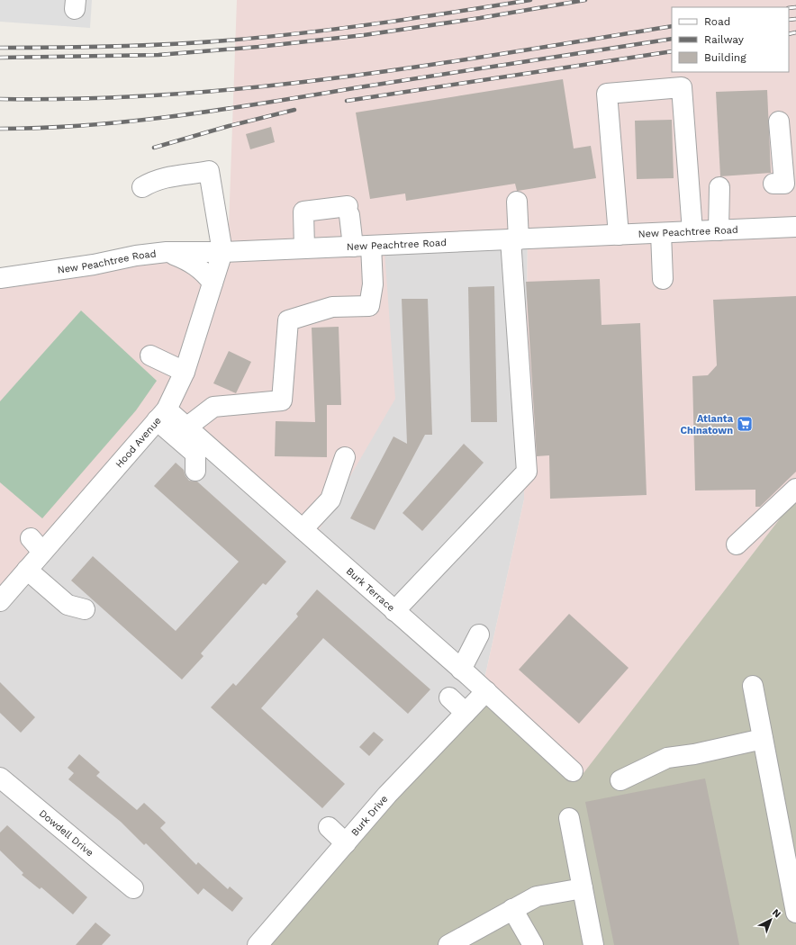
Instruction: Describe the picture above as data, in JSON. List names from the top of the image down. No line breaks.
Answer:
{"streets":{"street":["New Peachtree Road","Hood Avenue","Burk Terrace","Burk Drive","Dowdell Drive"]},"crossings":[["New Peachtree Road","Hood Avenue"],["Hood Avenue","Burk Terrace"],["Burk Terrace","Burk Drive"]],"places":{"supermarket":["Atlanta Chinatown"]},"legend":["Road","Railway","Building"],"north":"top right"}
